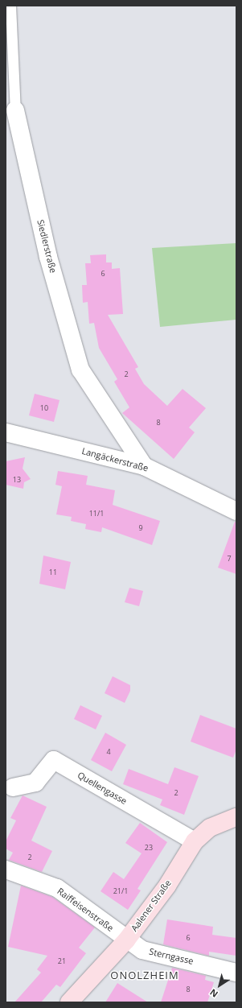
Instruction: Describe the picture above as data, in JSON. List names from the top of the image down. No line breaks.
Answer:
{"streets":{"street":["Siedlerstraße","Langäckerstraße","Quellengasse","Aalener Straße","Raiffeisenstraße","Sterngasse"]},"crossings":[["Siedlerstraße","Langäckerstraße"],["Quellengasse","Aalener Straße"],["Aalener Straße","Raiffeisenstraße"],["Aalener Straße","Sterngasse"],["Raiffeisenstraße","Sterngasse"]],"districts":["ONOLZHEIM"],"house_numbers":["6","2","10","8","13","11/1","9","7","11","4","2","23","2","21/1","6","21","8"],"north":"bottom left"}
